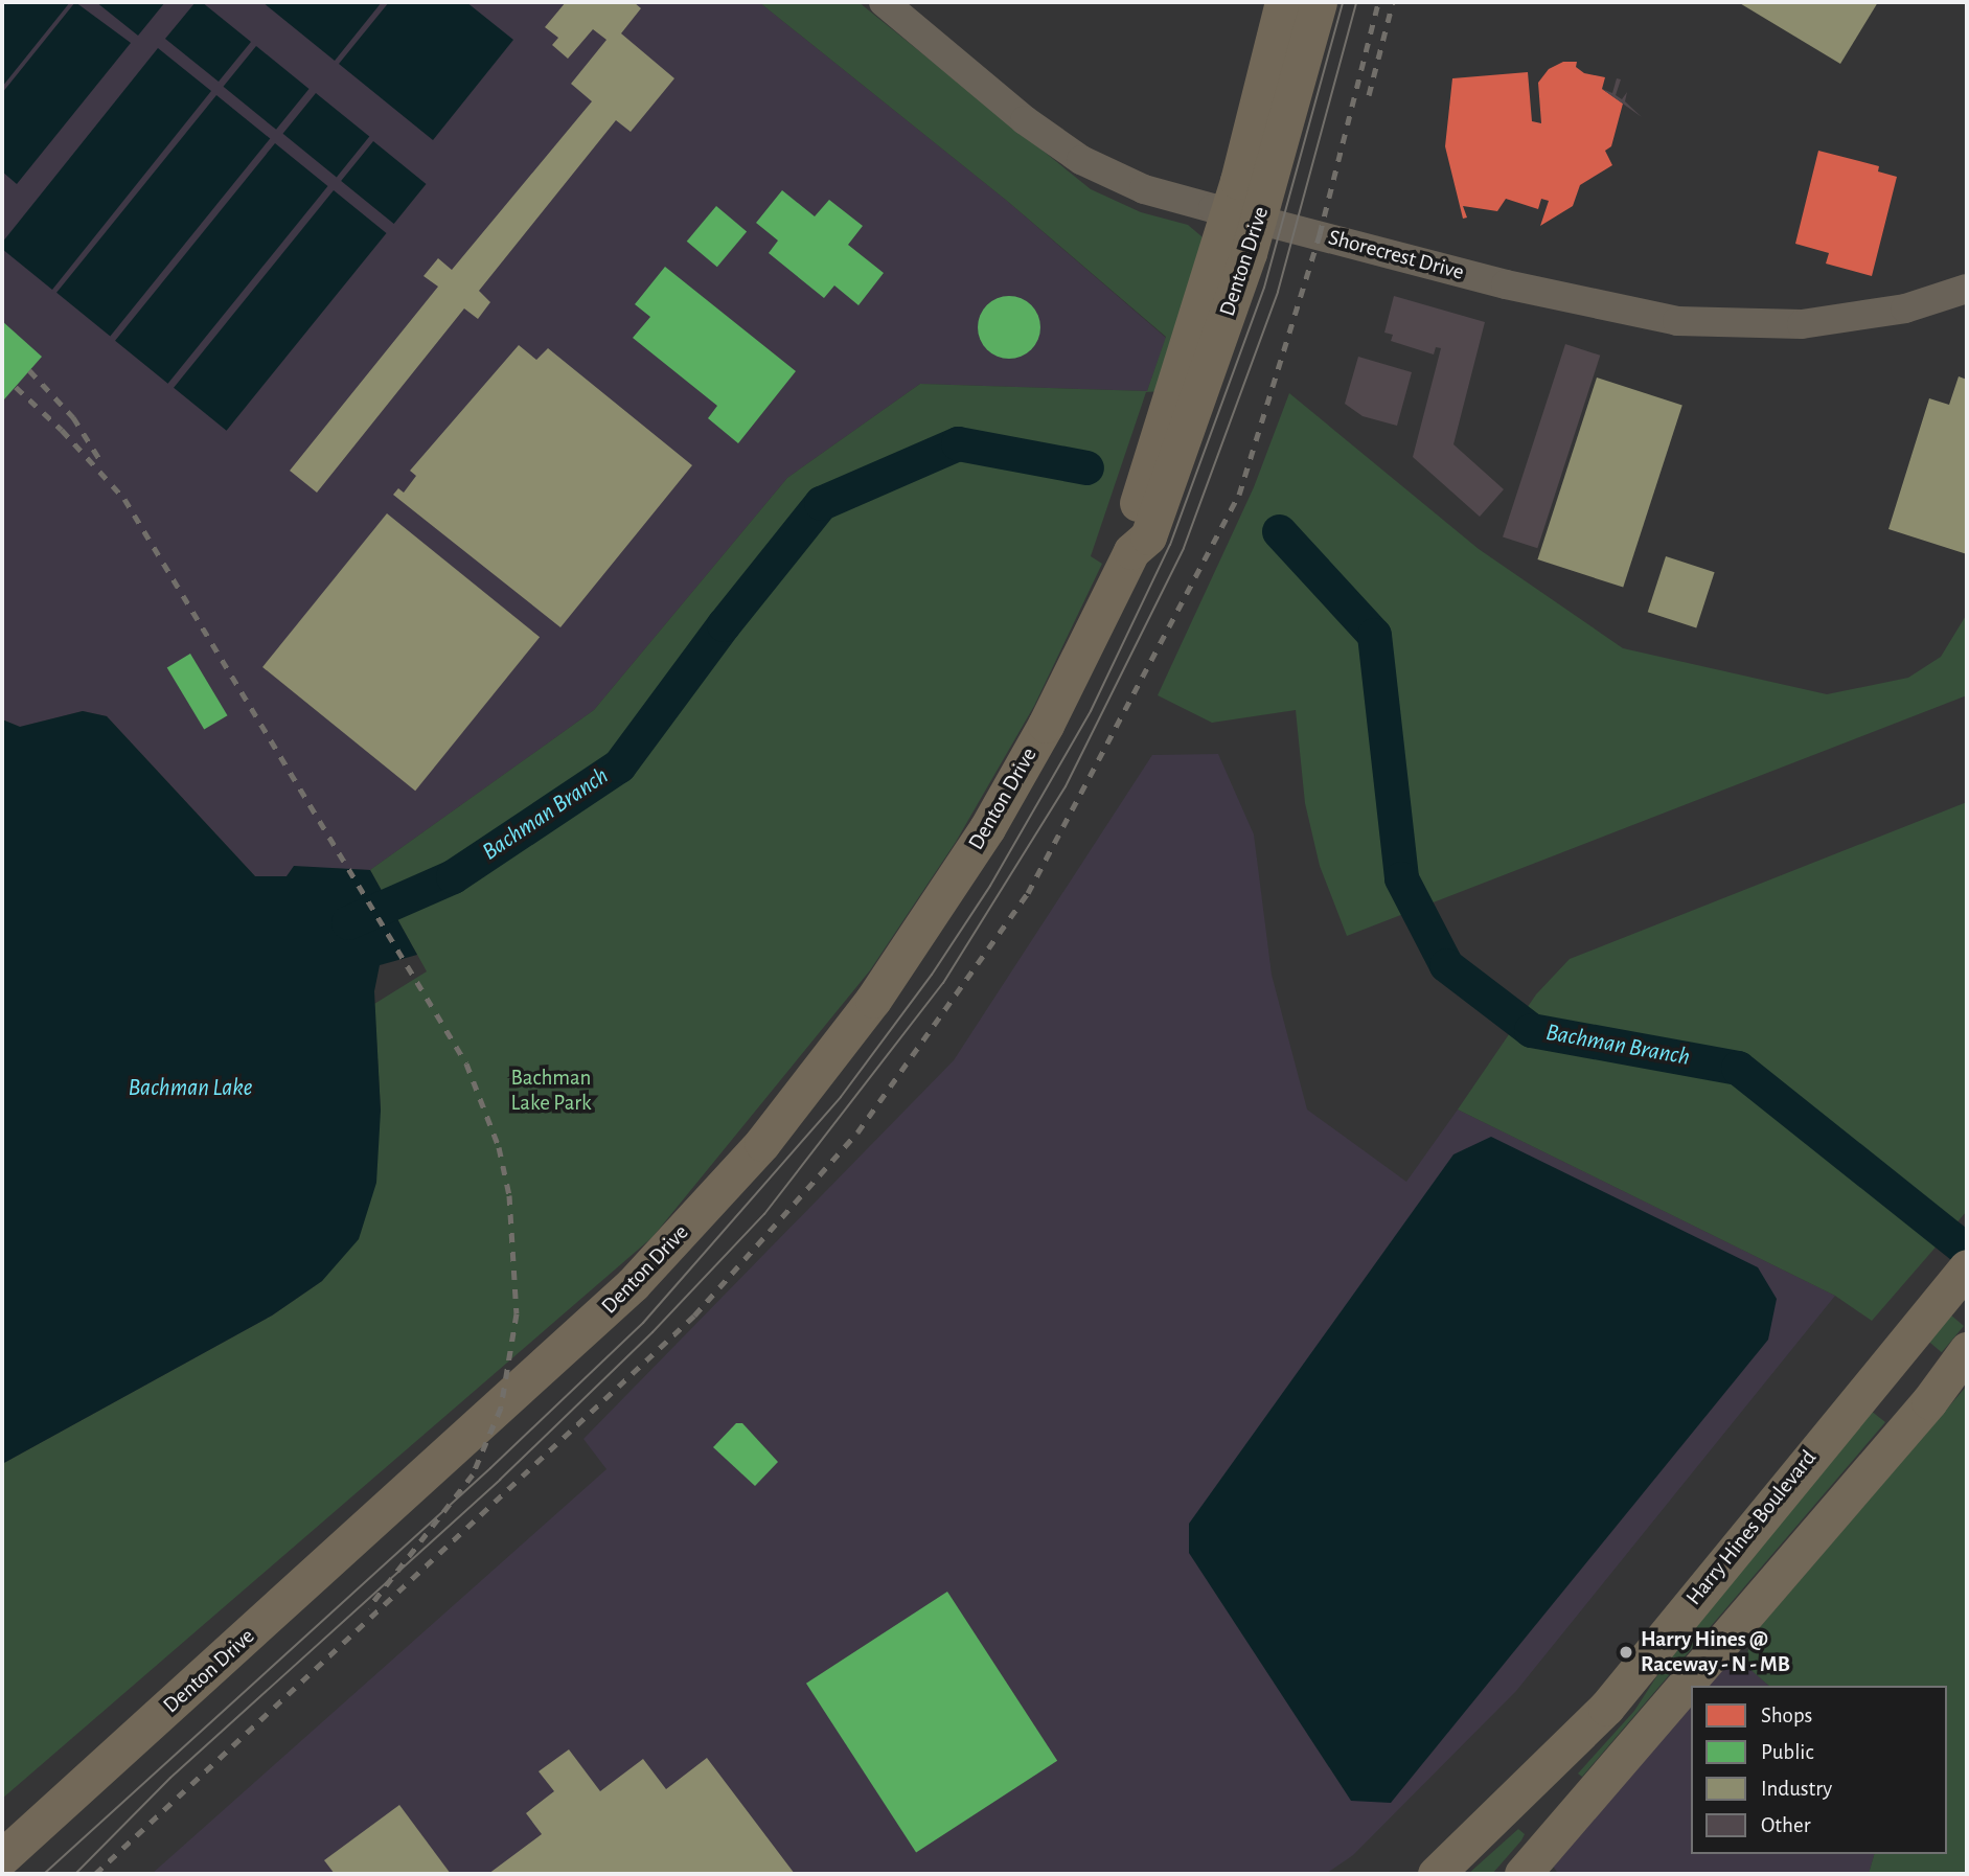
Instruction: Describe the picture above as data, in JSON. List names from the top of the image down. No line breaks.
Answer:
{"streets":{"main road":["Denton Drive","Harry Hines Boulevard"],"street":["Shorecrest Drive"]},"crossings":[["Shorecrest Drive","Denton Drive"]],"water":["Bachman Branch","Bachman Lake"],"parks":["Bachman Lake Park"],"places":["Harry Hines @ Raceway - N - MB"],"legend":["Shops","Public","Industry","Other"]}
